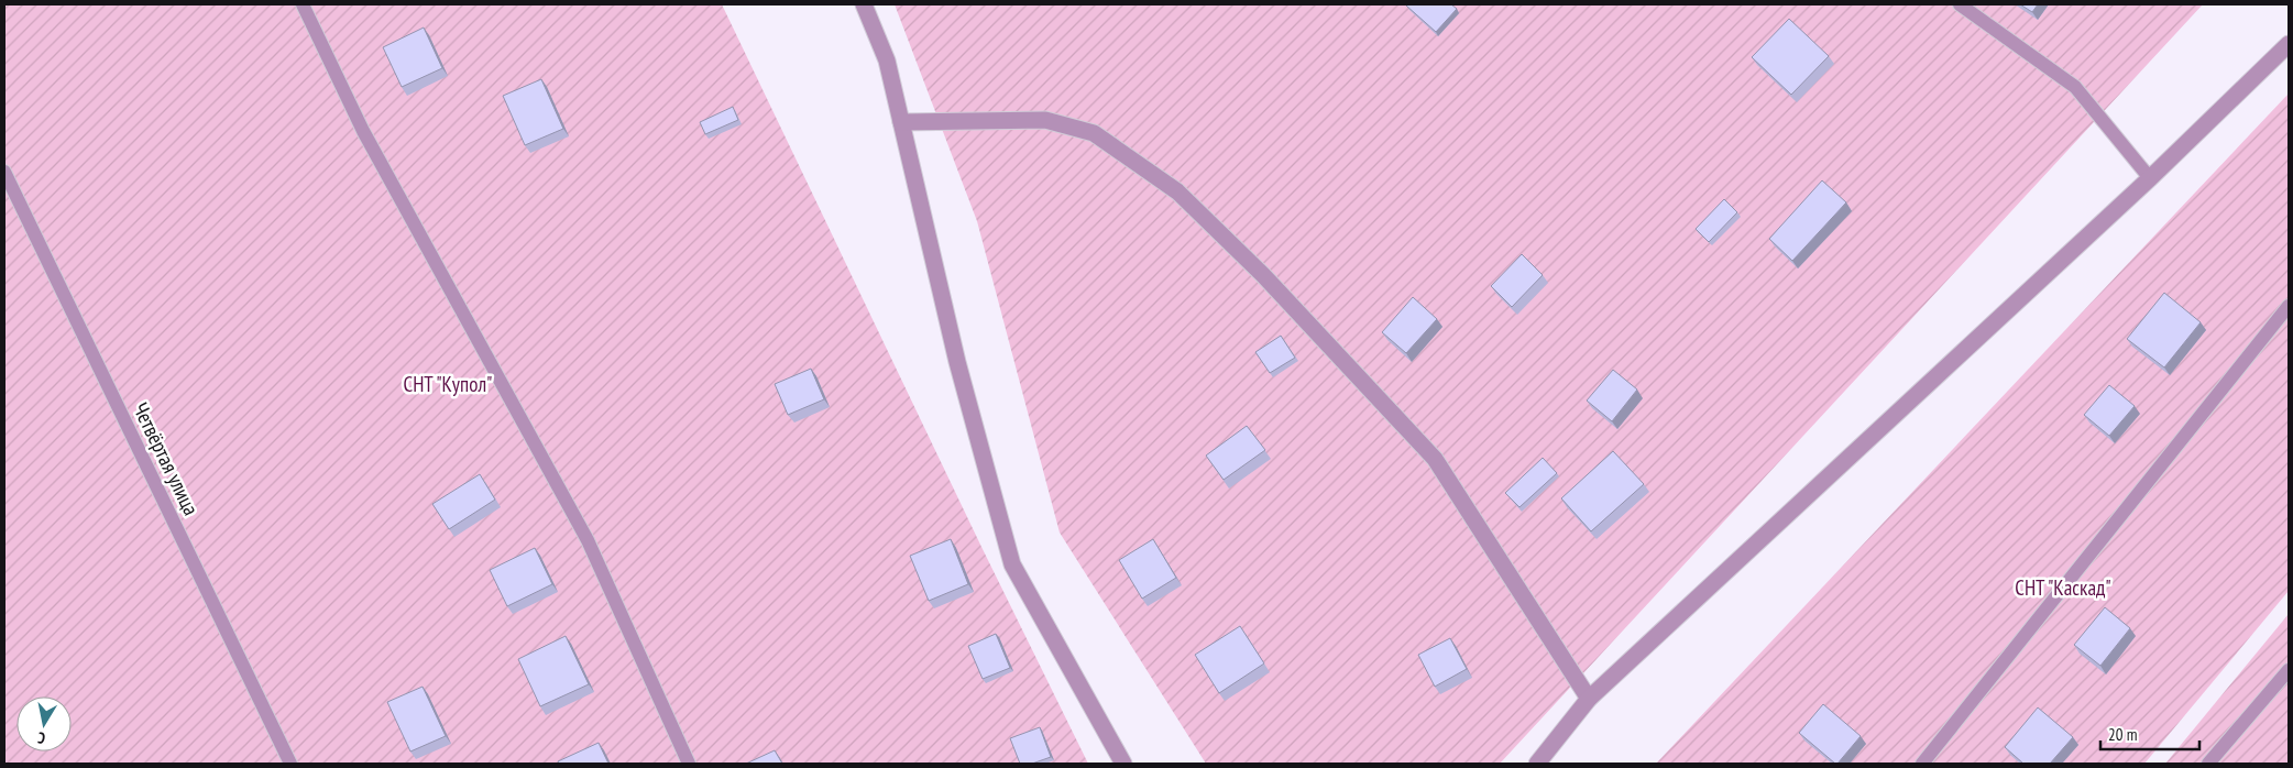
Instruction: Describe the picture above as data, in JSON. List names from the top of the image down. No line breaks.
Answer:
{"streets":{"lane":["Четвёртая улица"]},"parks":["СНТ \"Купол\"","СНТ \"Каскад\""],"scale_bar":"20 m","north":"bottom"}
